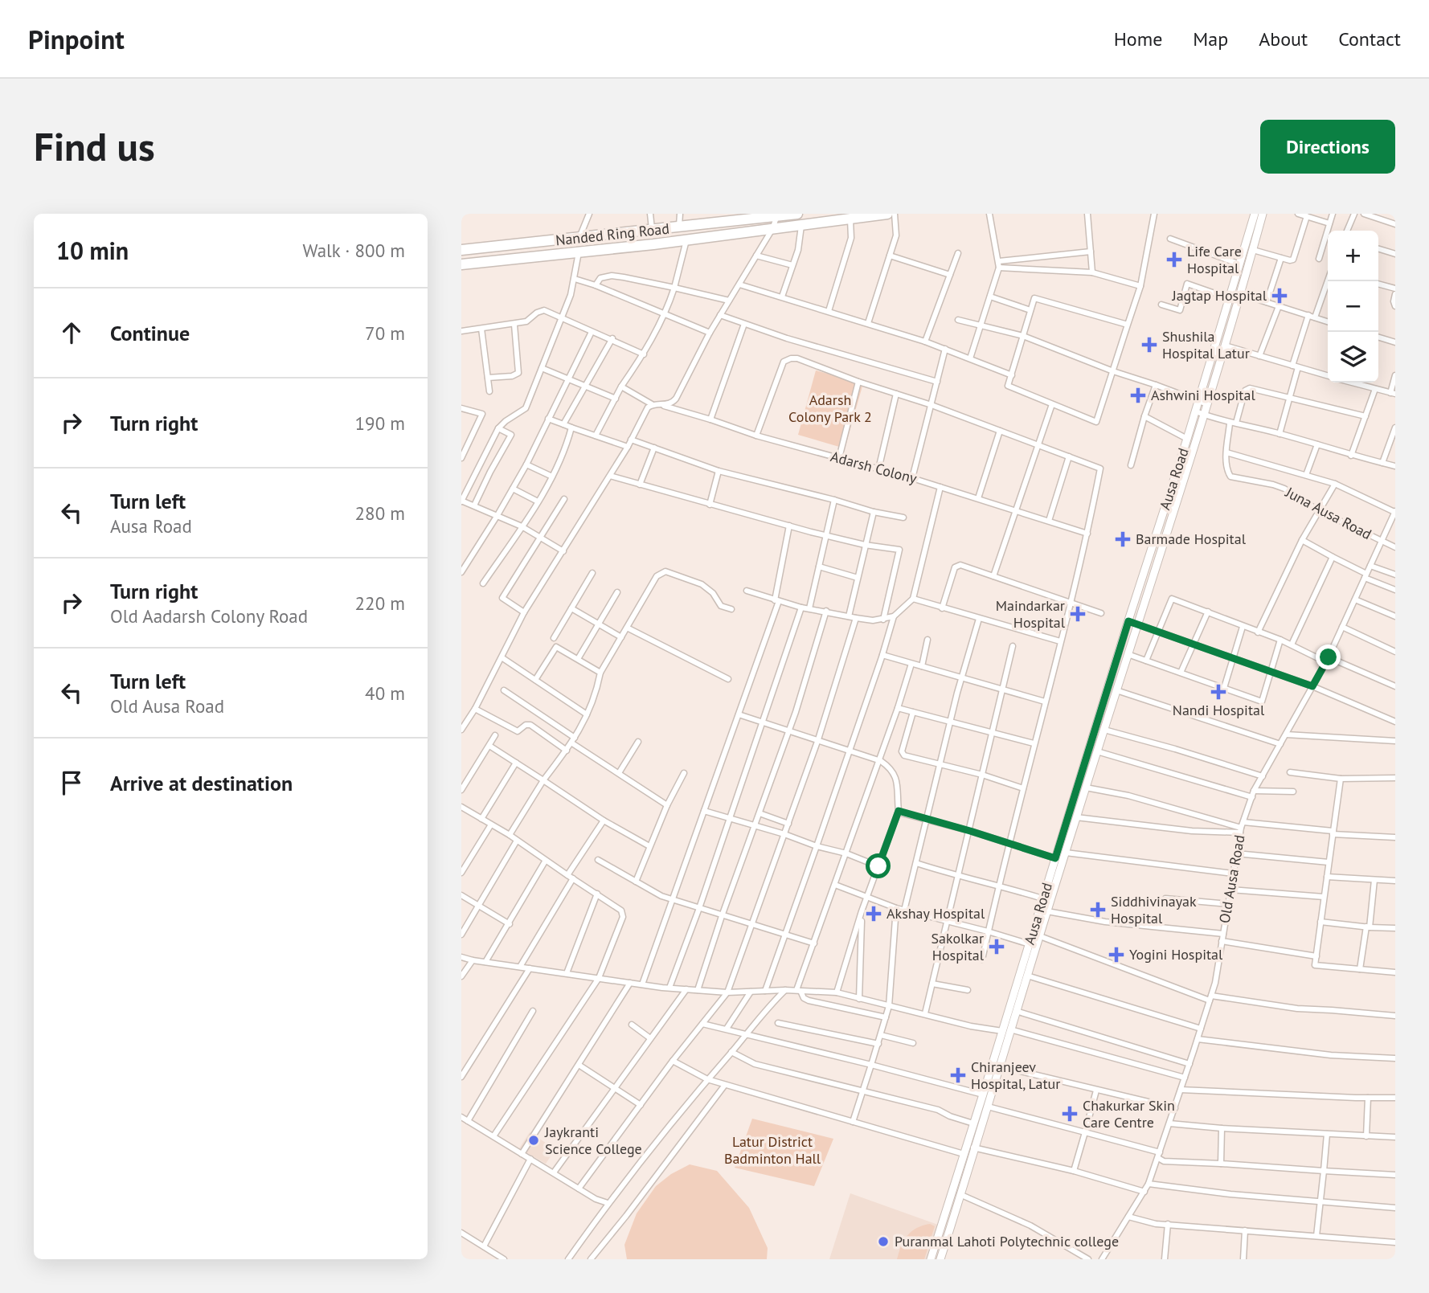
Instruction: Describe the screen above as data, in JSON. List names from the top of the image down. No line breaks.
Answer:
{"streets":{"highway":["Nanded Ring Road"],"main road":["Ausa Road"],"street":["Adarsh Colony","Juna Ausa Road","Old Ausa Road"]},"crossings":[["Juna Ausa Road","Old Ausa Road"]],"parks":["Adarsh Colony Park 2","Latur District Badminton Hall"],"places":{"health":["Life Care Hospital","Jagtap Hospital","Shushila Hospital Latur","Ashwini Hospital","Barmade Hospital","Maindarkar Hospital","Nandi Hospital","Siddhivinayak Hospital","Akshay Hospital","Sakolkar Hospital","Yogini Hospital","Chiranjeev Hospital, Latur","Chakurkar Skin Care Centre"],"other":["Jaykranti Science College","Puranmal Lahoti Polytechnic college"]},"page":{"header":"Pinpoint","nav":["Home","Map","About","Contact"],"buttons":"Directions","title":"Find us","heading":["10 min","Walk · 800 m"],"map_buttons":["+","−"],"list":[["Continue","70 m"],["Turn right","190 m"],["Turn left","Ausa Road","280 m"],["Turn right","Old Aadarsh Colony Road","220 m"],["Turn left","Old Ausa Road","40 m"],"Arrive at destination"]}}
